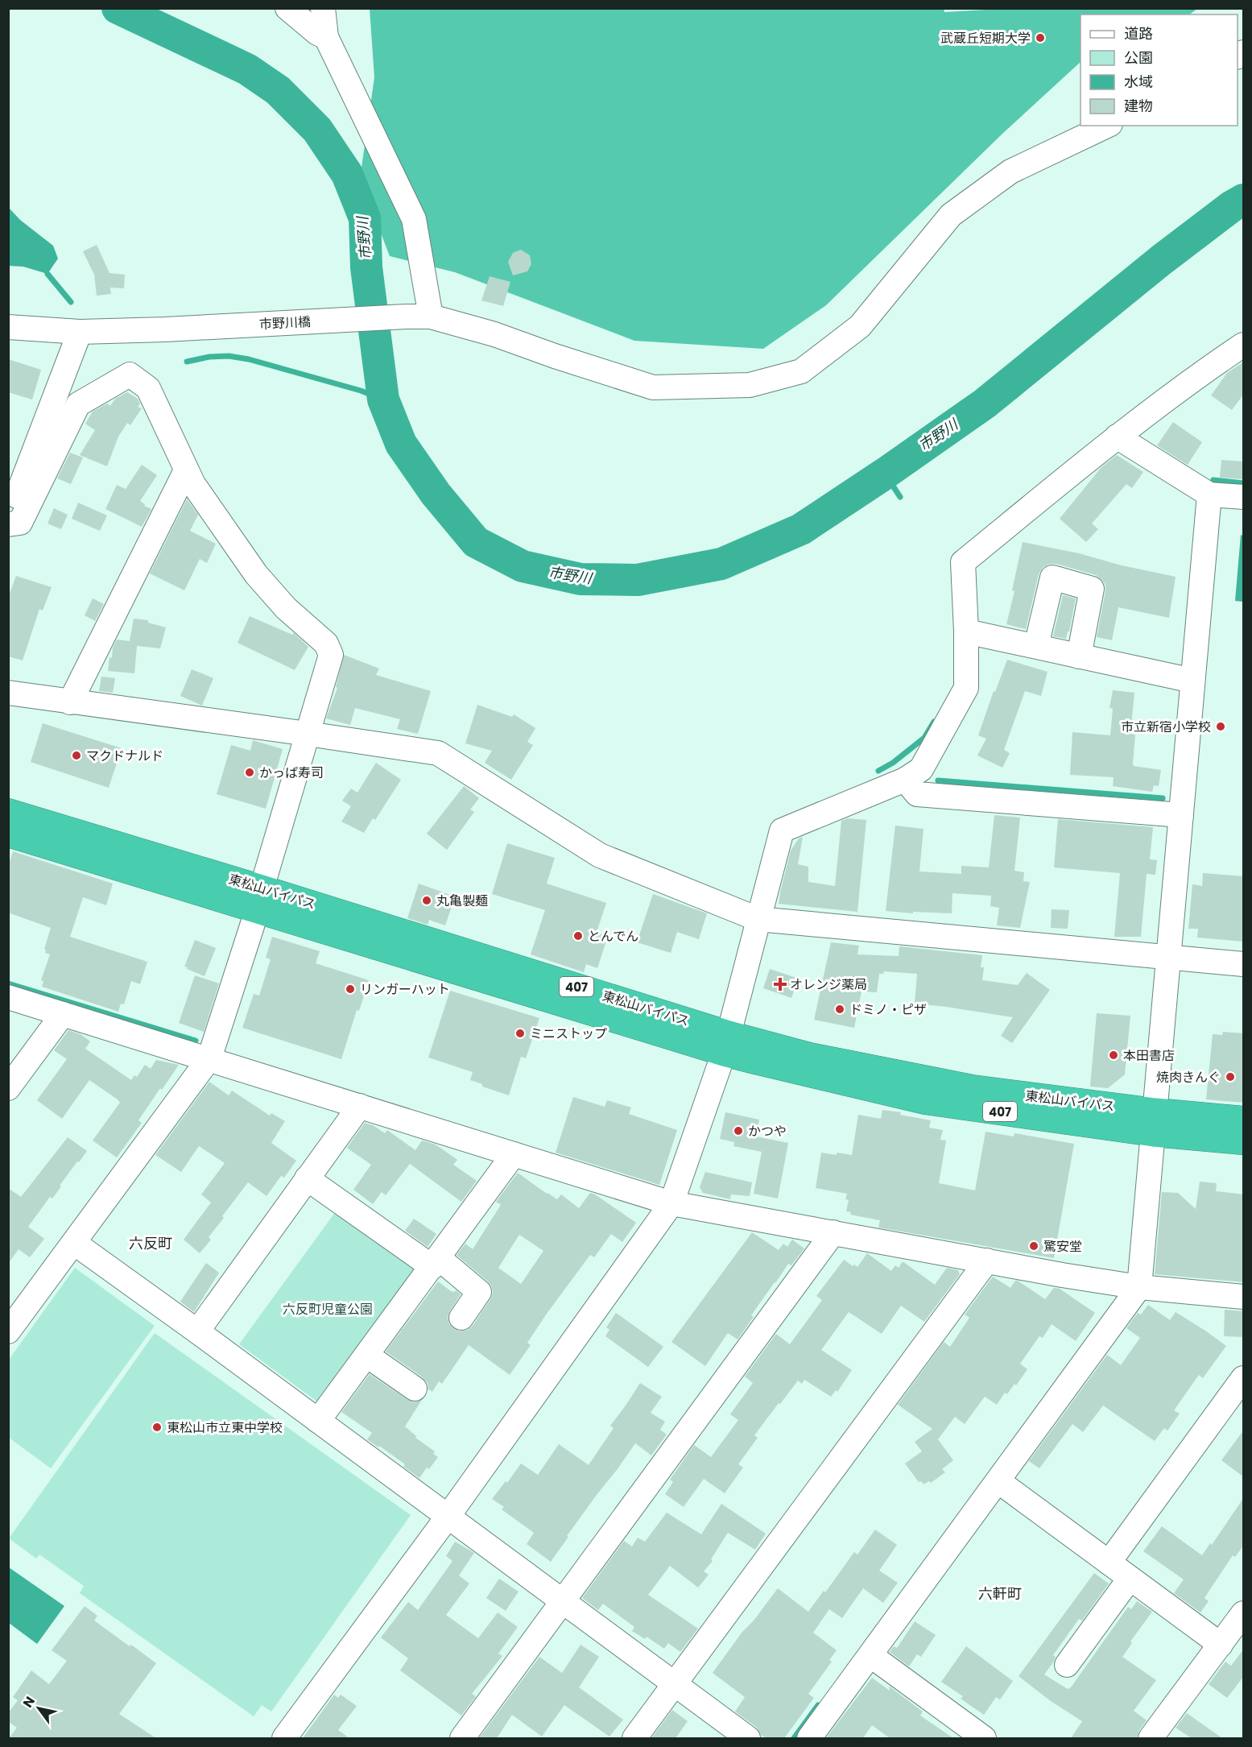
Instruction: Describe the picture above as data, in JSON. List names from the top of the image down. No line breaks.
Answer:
{"streets":{"highway":["東松山バイパス","407"],"street":["市野川橋"]},"districts":["六反町","六軒町"],"water":["市野川"],"parks":["六反町児童公園"],"places":{"other":["武蔵丘短期大学","市立新宿小学校","マクドナルド","かっぱ寿司","丸亀製麺","とんでん","リンガーハット","ドミノ・ピザ","ミニストップ","本田書店","焼肉きんぐ","かつや","驚安堂","東松山市立東中学校"],"health":["オレンジ薬局"]},"legend":["道路","公園","水域","建物"],"north":"top left"}
